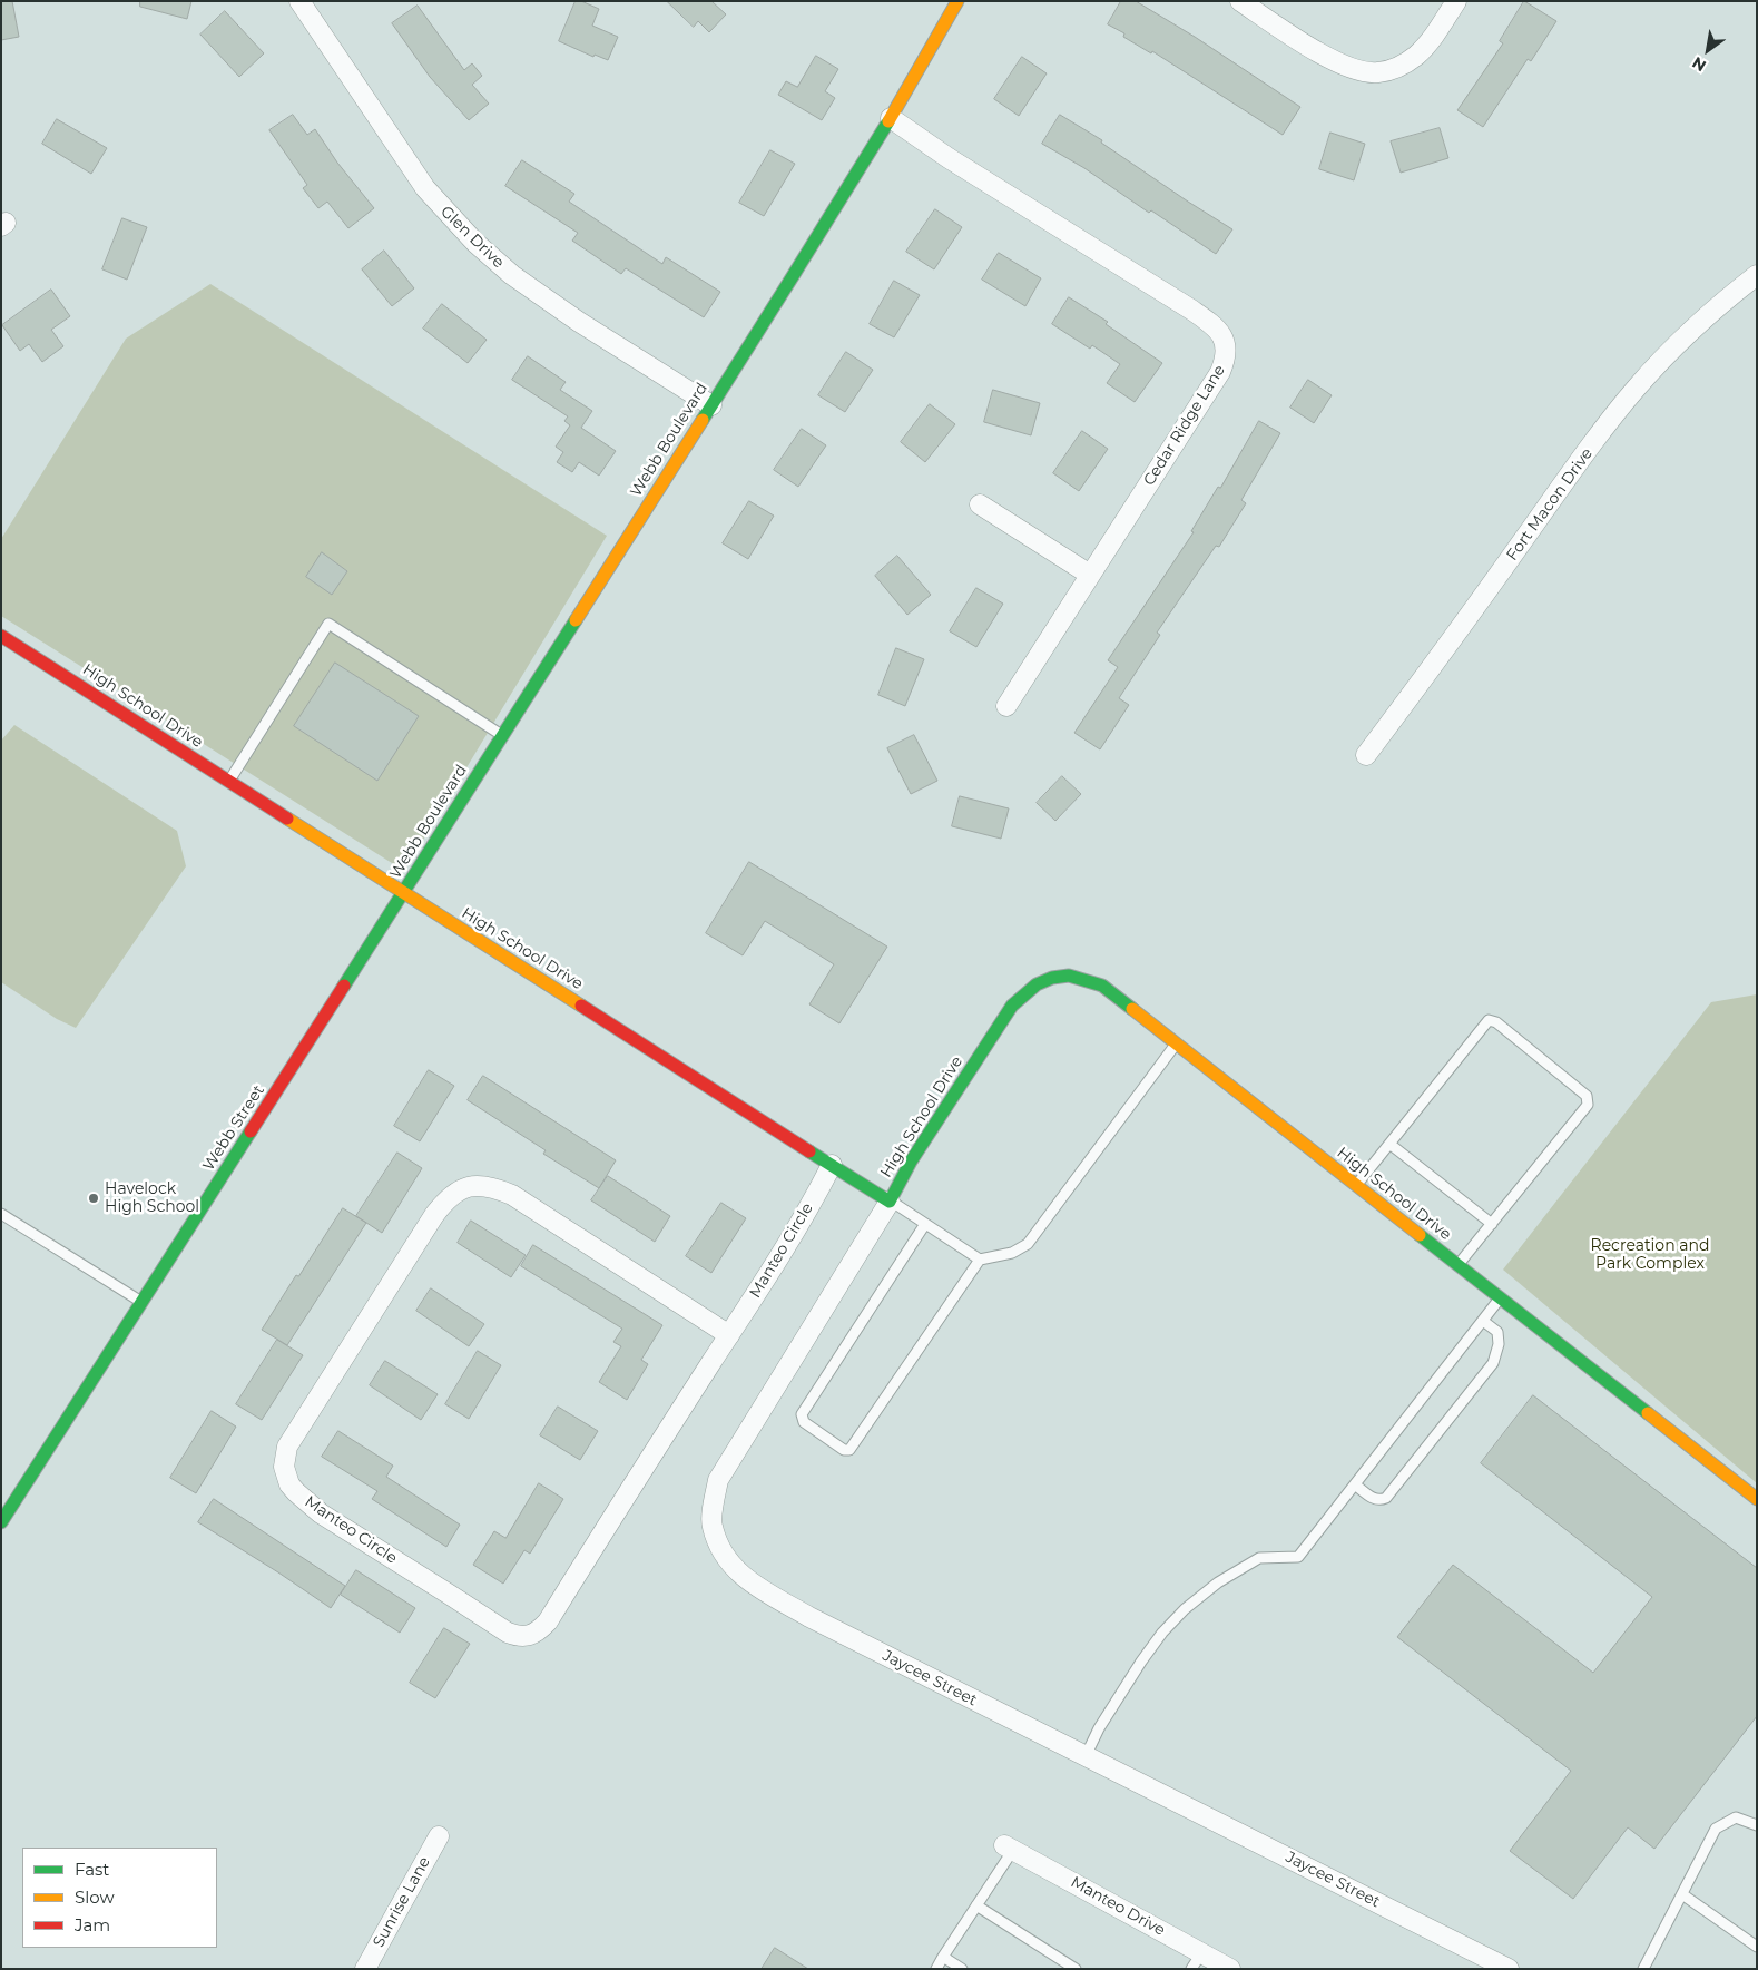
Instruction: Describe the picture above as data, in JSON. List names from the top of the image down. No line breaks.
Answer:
{"streets":{"street":["Glen Drive","Cedar Ridge Lane","Webb Boulevard","Fort Macon Drive","High School Drive","Webb Street","Manteo Circle","Jaycee Street","Sunrise Lane","Manteo Drive"]},"crossings":[["Glen Drive","Webb Boulevard"],["Cedar Ridge Lane","Webb Boulevard"],["Webb Boulevard","High School Drive"],["Webb Boulevard","Webb Street"],["High School Drive","Webb Street"],["High School Drive","Manteo Circle"],["High School Drive","Jaycee Street"]],"parks":["Recreation and Park Complex"],"places":["Havelock High School"],"legend":["Fast","Slow","Jam"],"north":"bottom left"}
